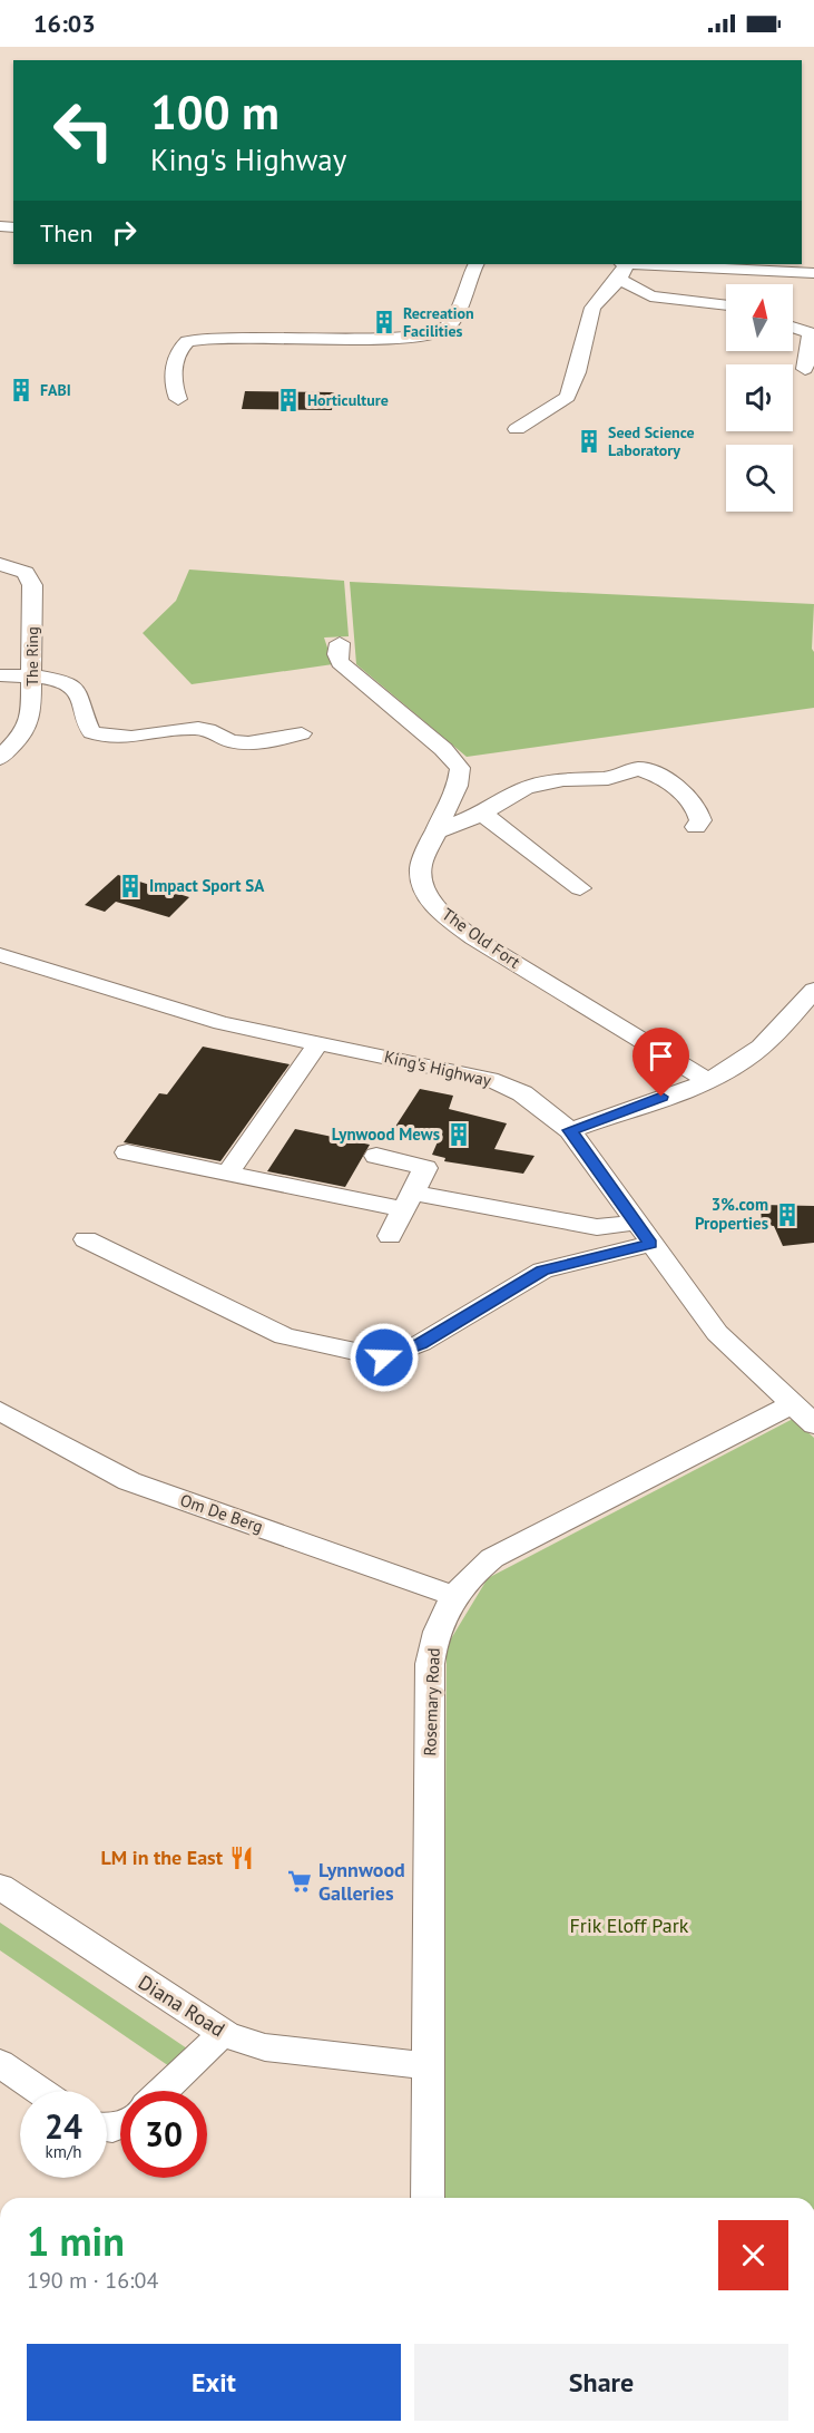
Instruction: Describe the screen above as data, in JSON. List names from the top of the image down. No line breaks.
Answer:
{"streets":{"street":["The Ring","The Old Fort","King's Highway","Om De Berg","Rosemary Road","Diana Road"]},"crossings":[["King's Highway","Rosemary Road"],["Om De Berg","Rosemary Road"],["Rosemary Road","Diana Road"]],"parks":["Frik Eloff Park"],"places":{"building":["Recreation Facilities","FABI","Horticulture","Seed Science Laboratory","Impact Sport SA","Lynwood Mews","3%.com Properties"],"restaurant":["LM in the East"],"supermarket":["Lynnwood Galleries"]},"north":"top","page":{"status":"16:03","turn":["100 m","King's Highway"],"then":"Then","speed":"24 km/h","limit":"30","heading":["1 min","190 m · 16:04"],"buttons":["Exit","Share"]}}
